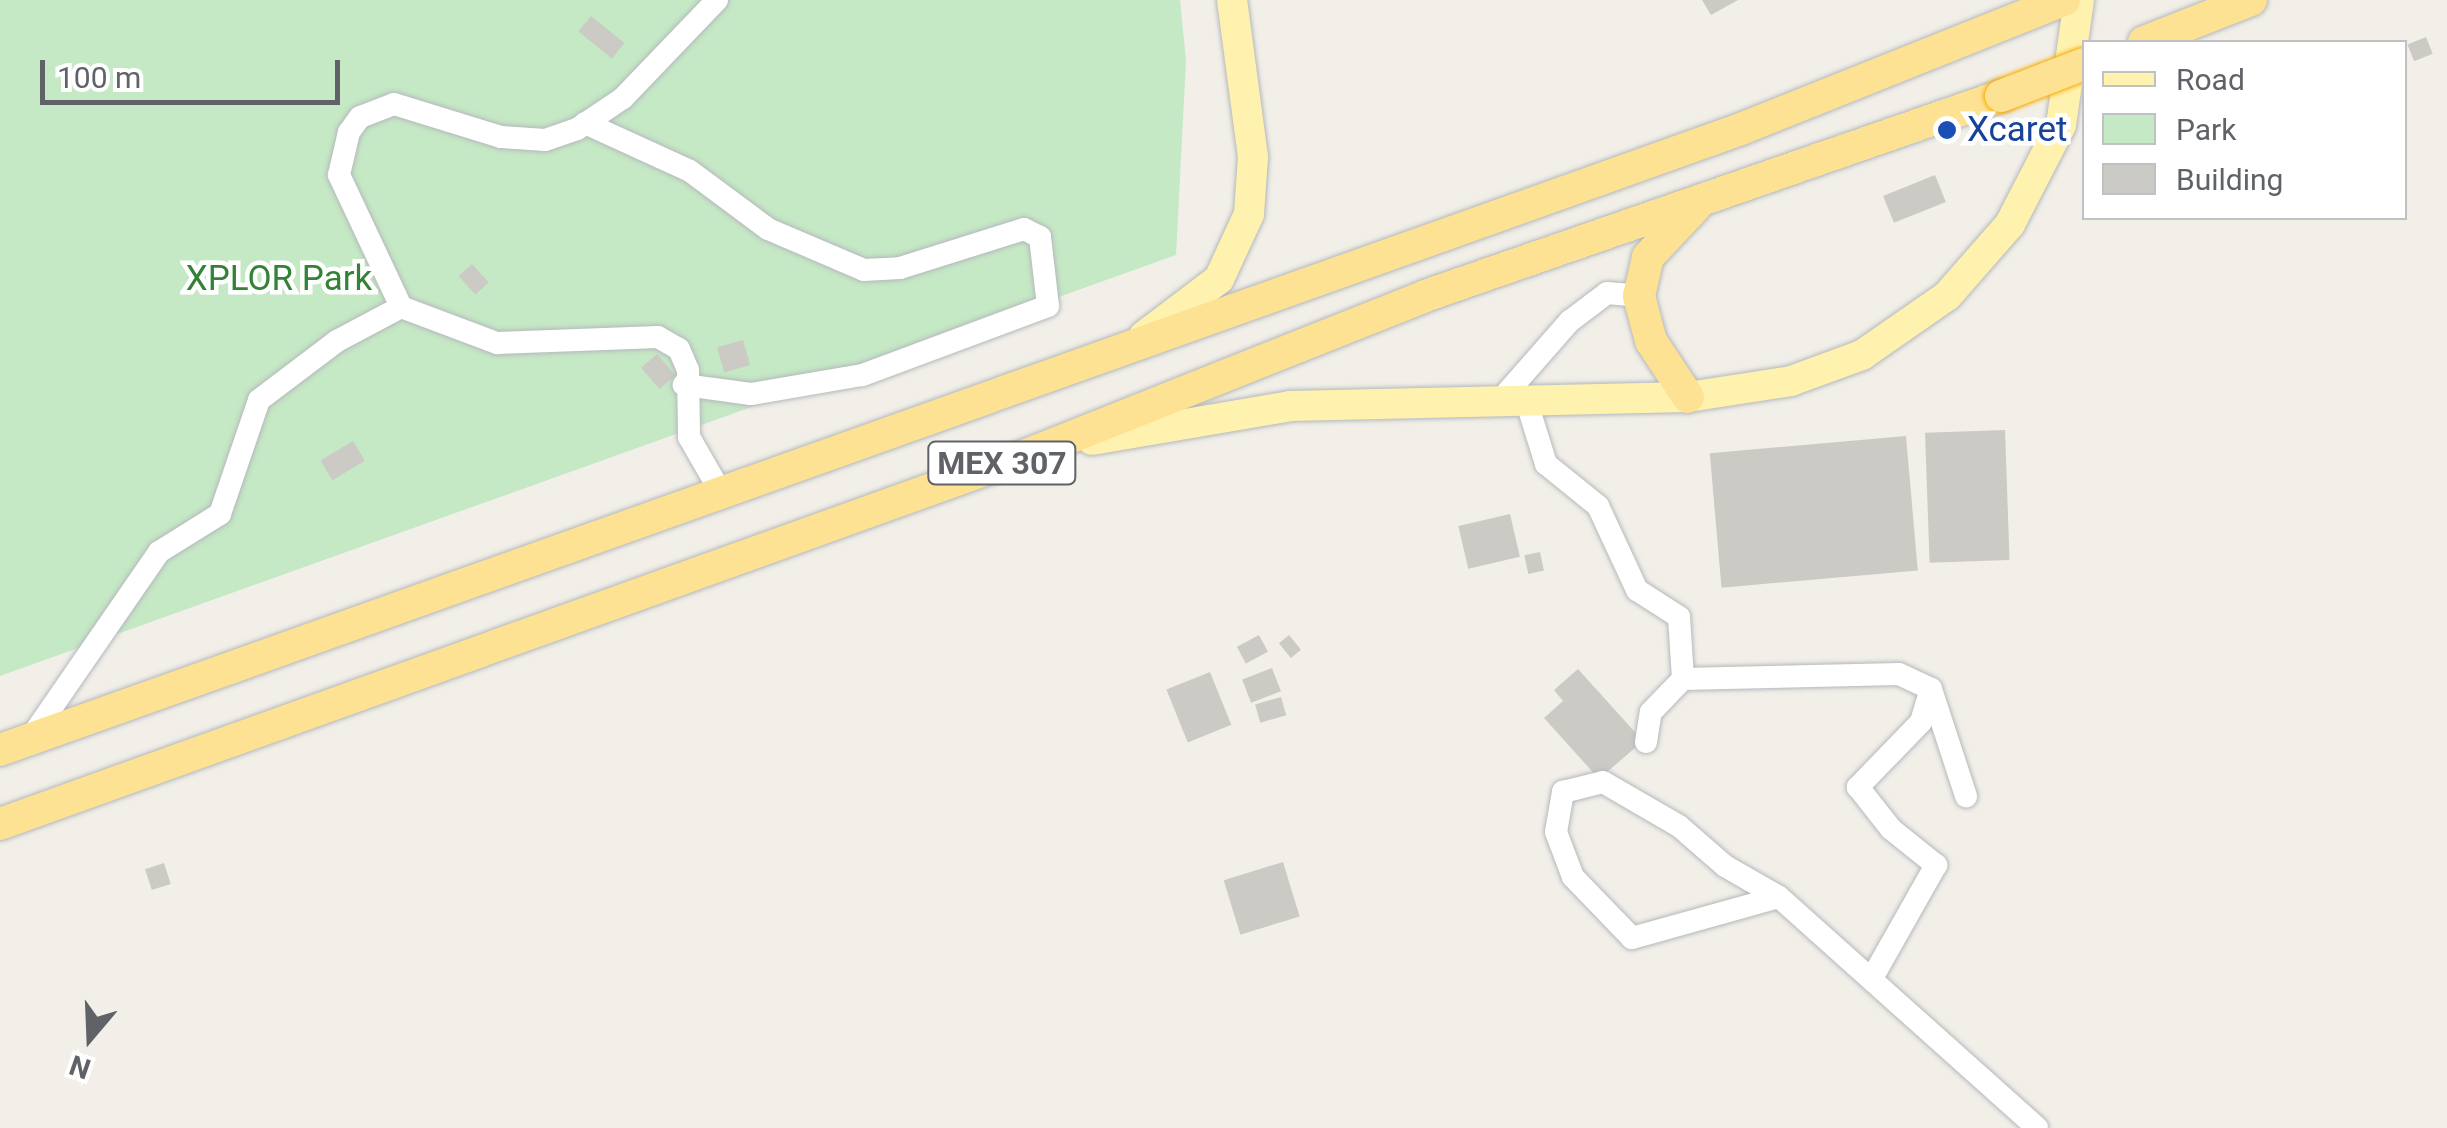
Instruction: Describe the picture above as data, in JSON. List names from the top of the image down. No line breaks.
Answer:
{"streets":{"highway":["MEX 307"]},"parks":["XPLOR Park"],"places":["Xcaret"],"legend":["Road","Park","Building"],"scale_bar":"100 m","north":"bottom"}
